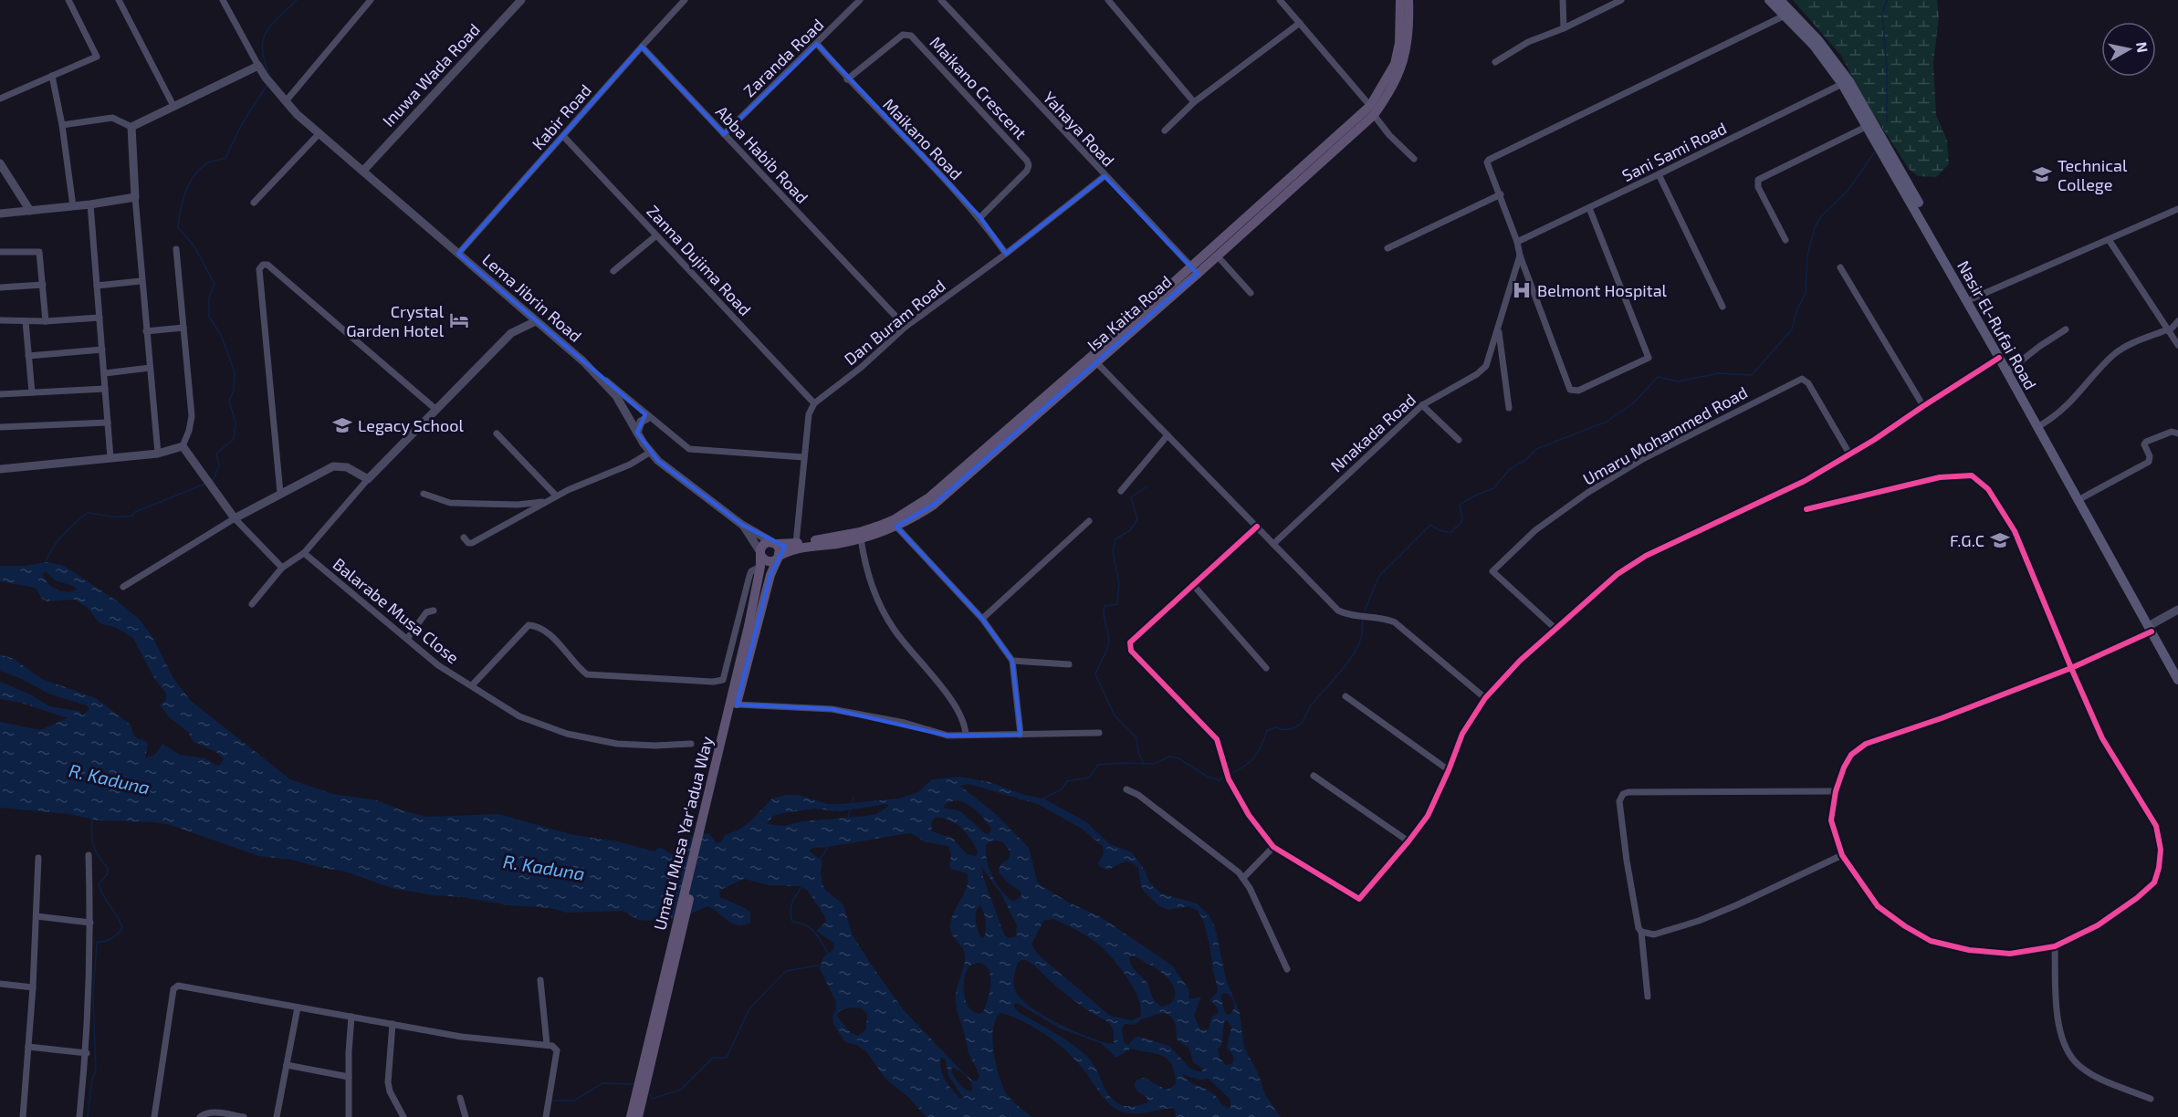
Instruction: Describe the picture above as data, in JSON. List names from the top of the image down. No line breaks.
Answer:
{"streets":{"main road":["Isa Kaita Road","Nasir El-Rufai Road","Umaru Musa Yar'adua Way"],"street":["Zaranda Road","Inuwa Wada Road","Maikano Crescent","Kabir Road","Yahaya Road","Maikano Road","Sani Sami Road","Abba Habib Road","Zanna Dujima Road","Lema Jibrin Road","Dan Buram Road","Nnakada Road","Umaru Mohammed Road","Balarabe Musa Close"]},"crossings":[["Zaranda Road","Maikano Road"],["Zaranda Road","Abba Habib Road"],["Inuwa Wada Road","Lema Jibrin Road"],["Maikano Crescent","Maikano Road"],["Kabir Road","Abba Habib Road"],["Kabir Road","Zanna Dujima Road"],["Kabir Road","Lema Jibrin Road"],["Yahaya Road","Isa Kaita Road"],["Yahaya Road","Dan Buram Road"],["Maikano Road","Dan Buram Road"],["Sani Sami Road","Nasir El-Rufai Road"],["Abba Habib Road","Dan Buram Road"],["Zanna Dujima Road","Dan Buram Road"],["Isa Kaita Road","Umaru Musa Yar'adua Way"]],"water":["R. Kaduna"],"places":{"school or university":["Technical College","Legacy School","F.G.C"],"hospital":["Belmont Hospital"],"hotel":["Crystal Garden Hotel"]},"north":"right"}
